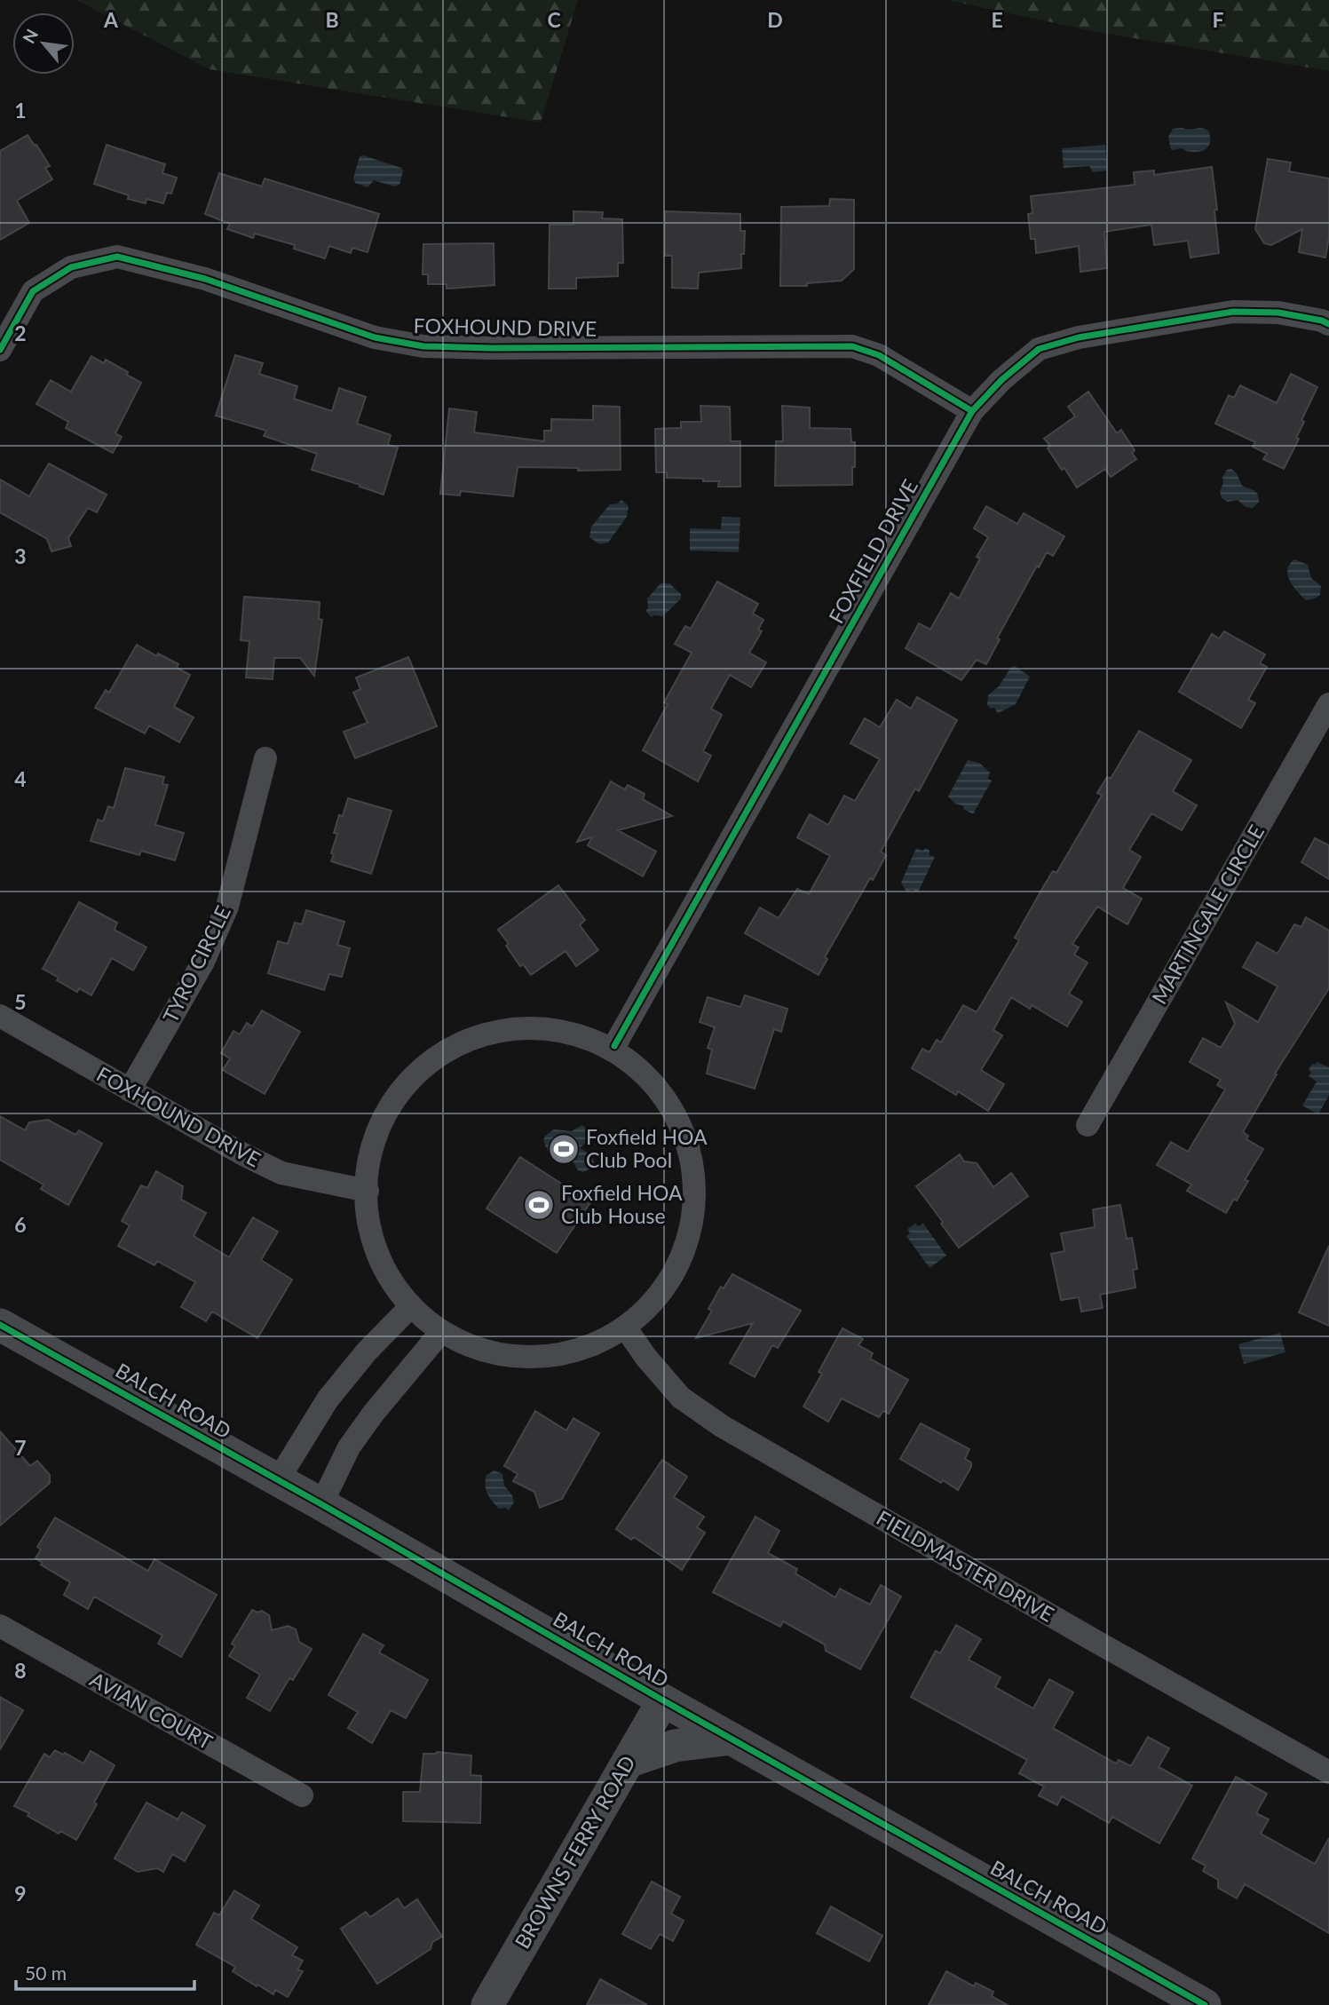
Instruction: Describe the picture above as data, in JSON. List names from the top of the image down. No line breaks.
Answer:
{"streets":{"street":["FOXHOUND DRIVE","FOXFIELD DRIVE","MARTINGALE CIRCLE","TYRO CIRCLE","BALCH ROAD","FIELDMASTER DRIVE","AVIAN COURT","BROWNS FERRY ROAD"]},"crossings":[["FOXHOUND DRIVE","FOXFIELD DRIVE"],["FOXHOUND DRIVE","TYRO CIRCLE"],["BALCH ROAD","BROWNS FERRY ROAD"]],"places":{"sports":["Foxfield HOA Club Pool","Foxfield HOA Club House"]},"scale_bar":"50 m","north":"top left","grid":{"columns":["A","B","C","D","E","F"],"rows":["1","2","3","4","5","6","7","8","9"]}}
